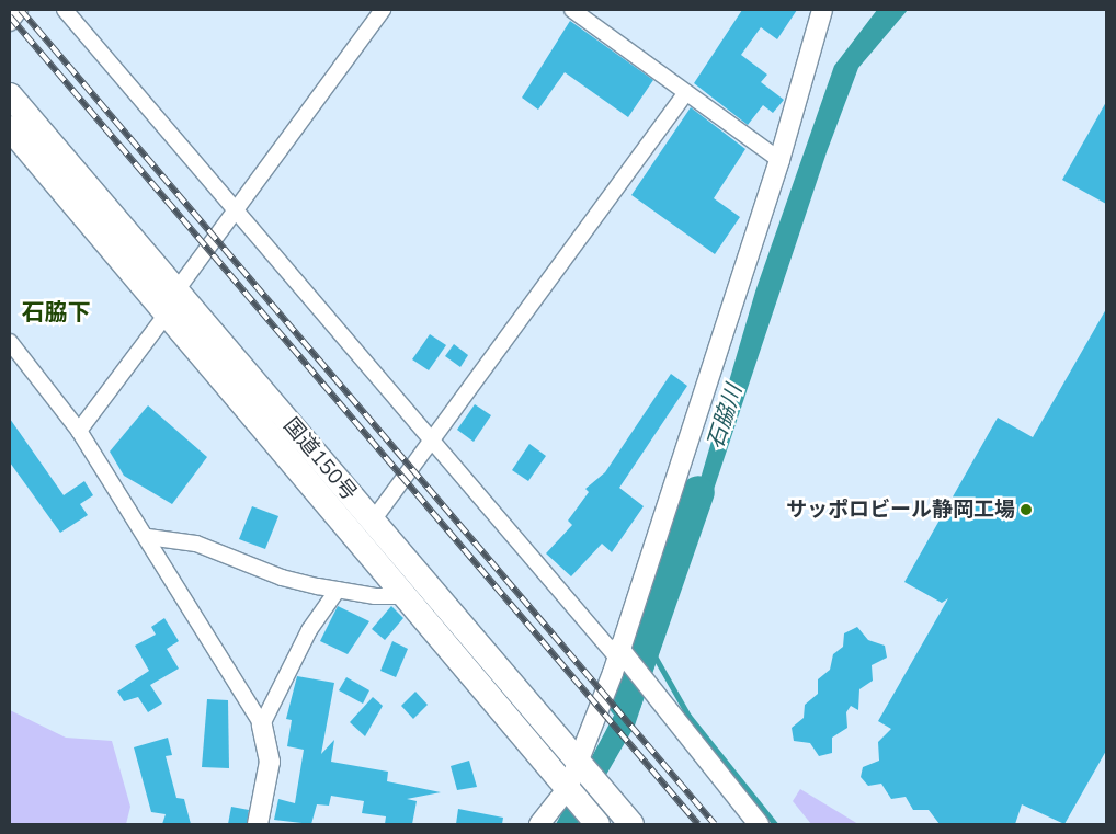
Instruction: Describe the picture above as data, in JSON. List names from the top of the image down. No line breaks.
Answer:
{"streets":{"highway":["国道150号"]},"districts":["石脇下"],"water":["石脇川"],"places":["サッポロビール静岡工場"]}
